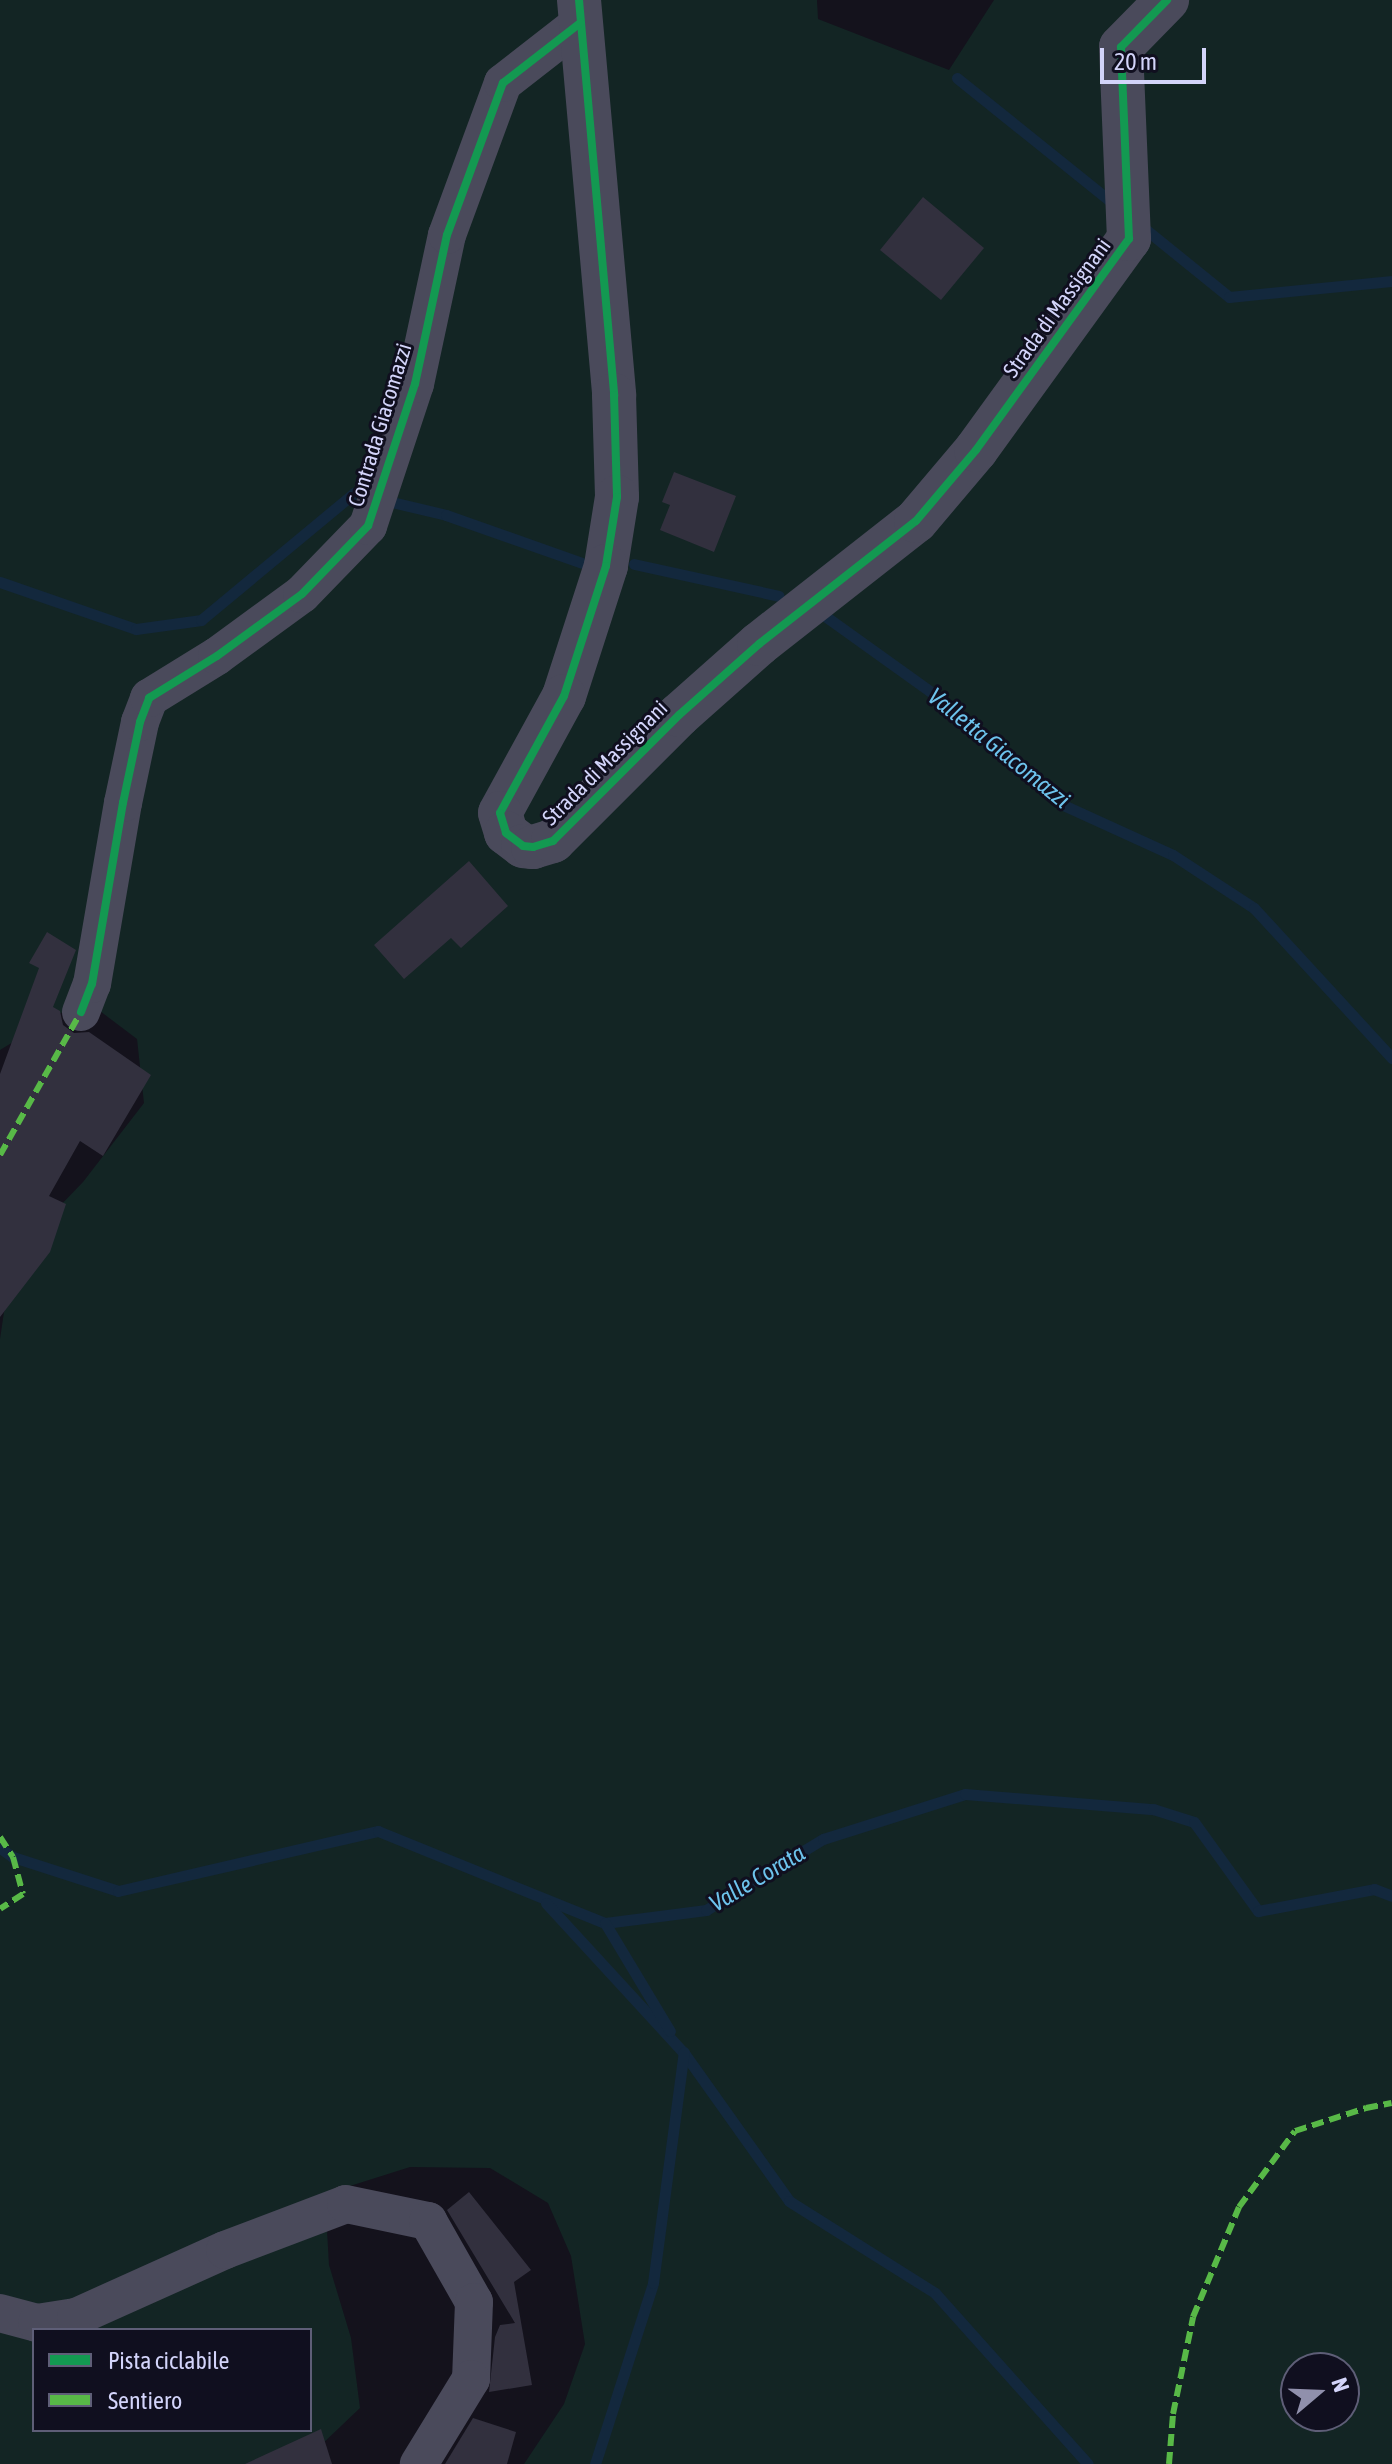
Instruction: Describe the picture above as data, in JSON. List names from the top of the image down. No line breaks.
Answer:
{"streets":{"street":["Strada di Massignani","Contrada Giacomazzi"]},"crossings":[["Strada di Massignani","Contrada Giacomazzi"]],"water":["Valletta Giacomazzi","Valle Corata"],"legend":["Pista ciclabile","Sentiero"],"scale_bar":"20 m","north":"right"}
